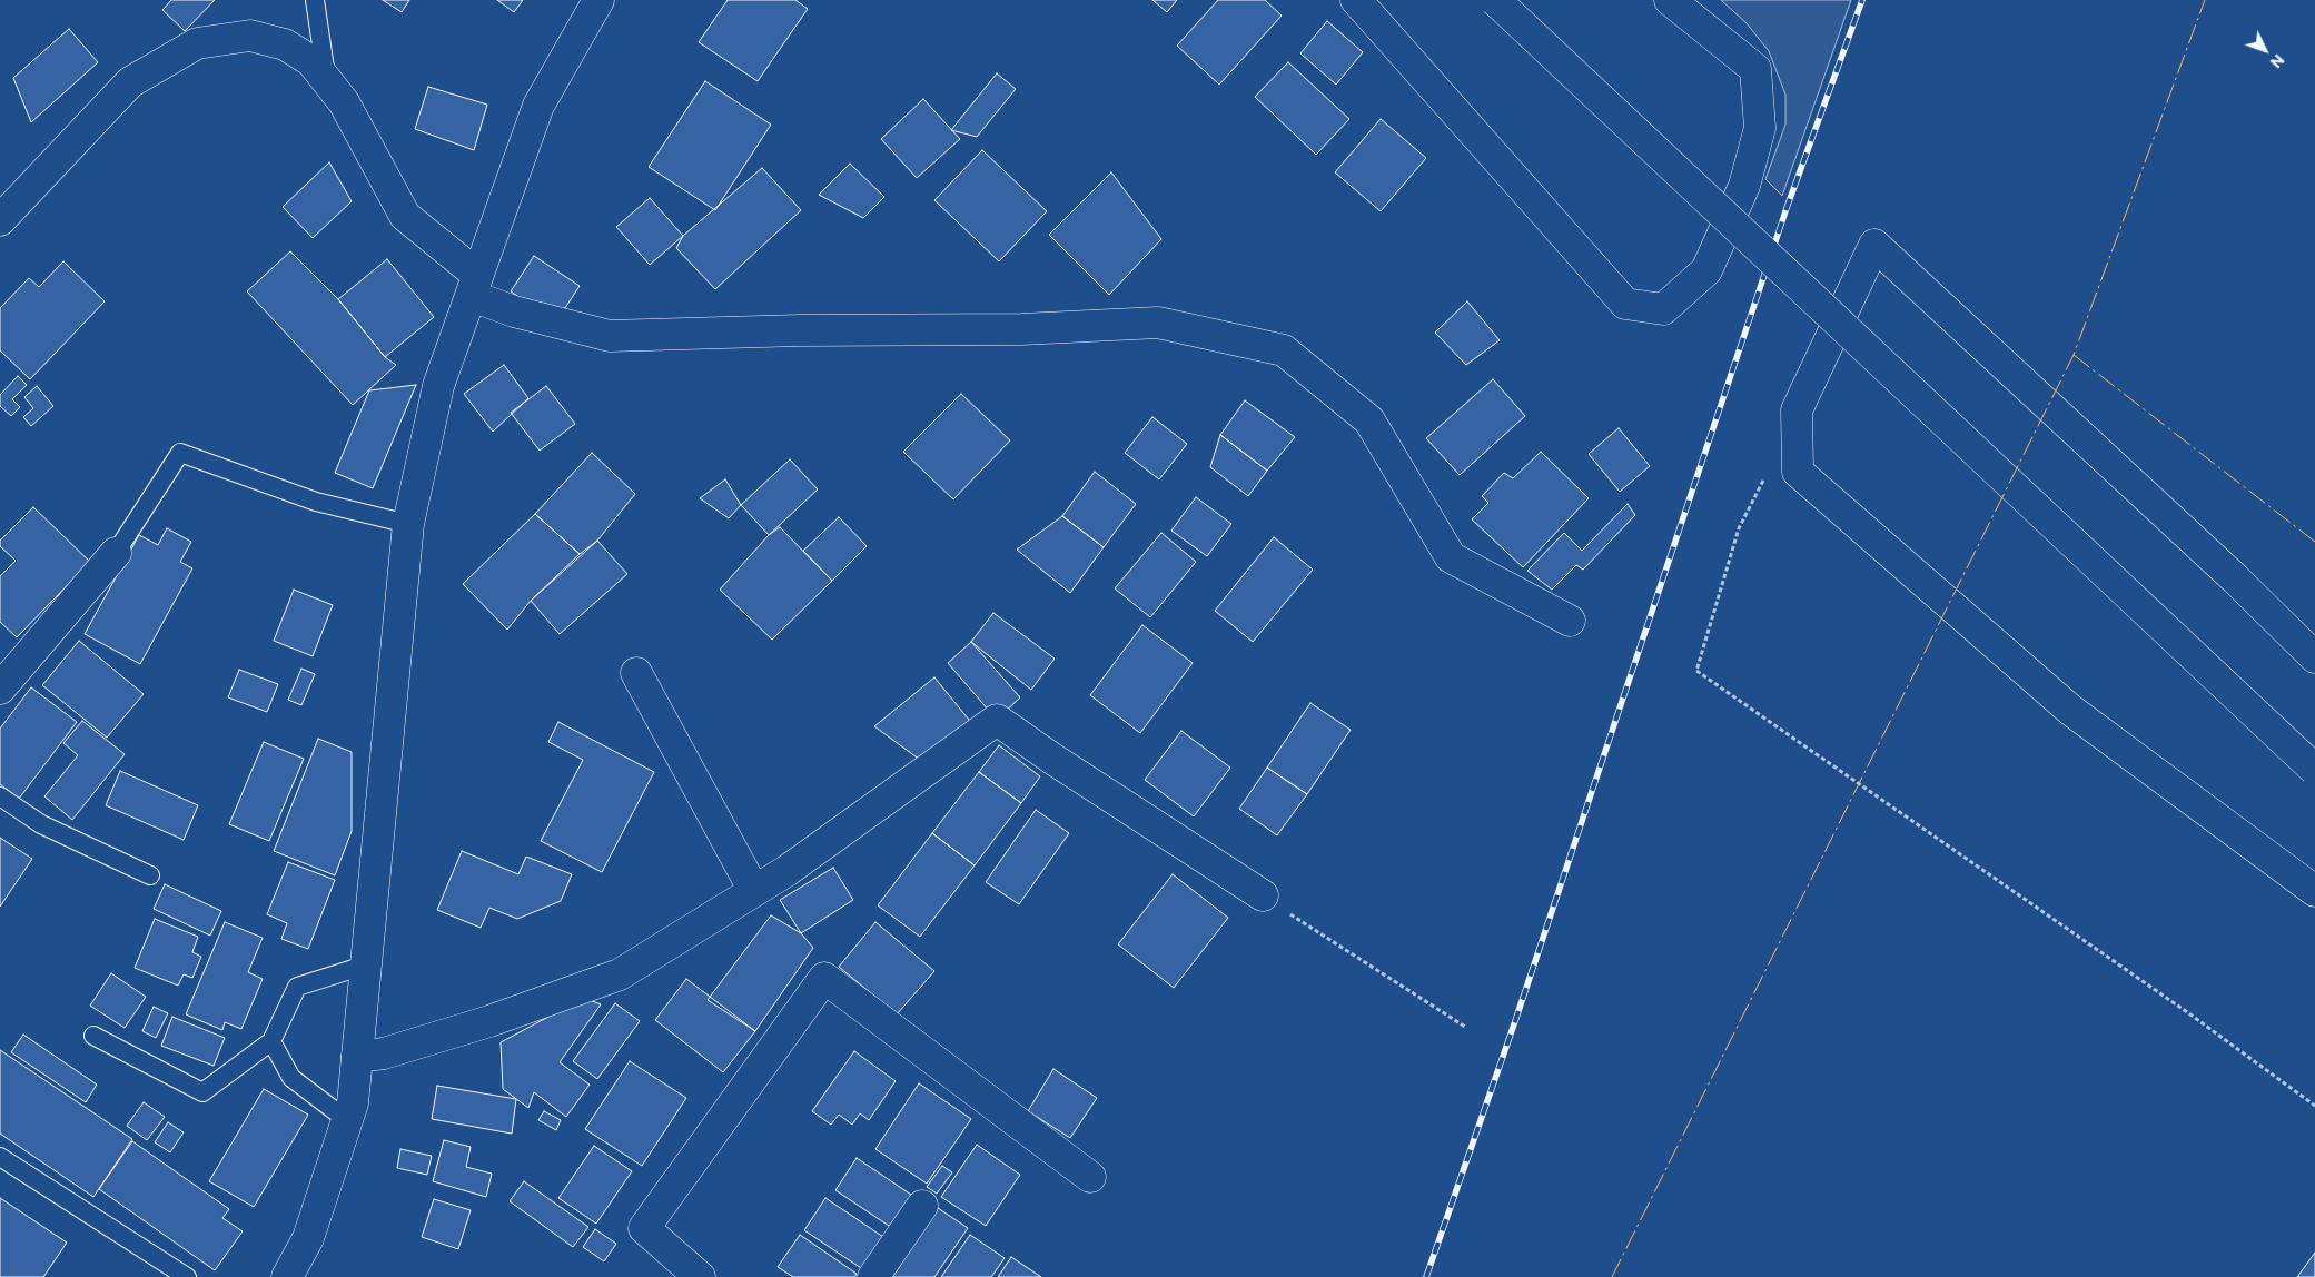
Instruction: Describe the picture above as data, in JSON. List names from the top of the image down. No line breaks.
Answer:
{"north":"bottom right"}
